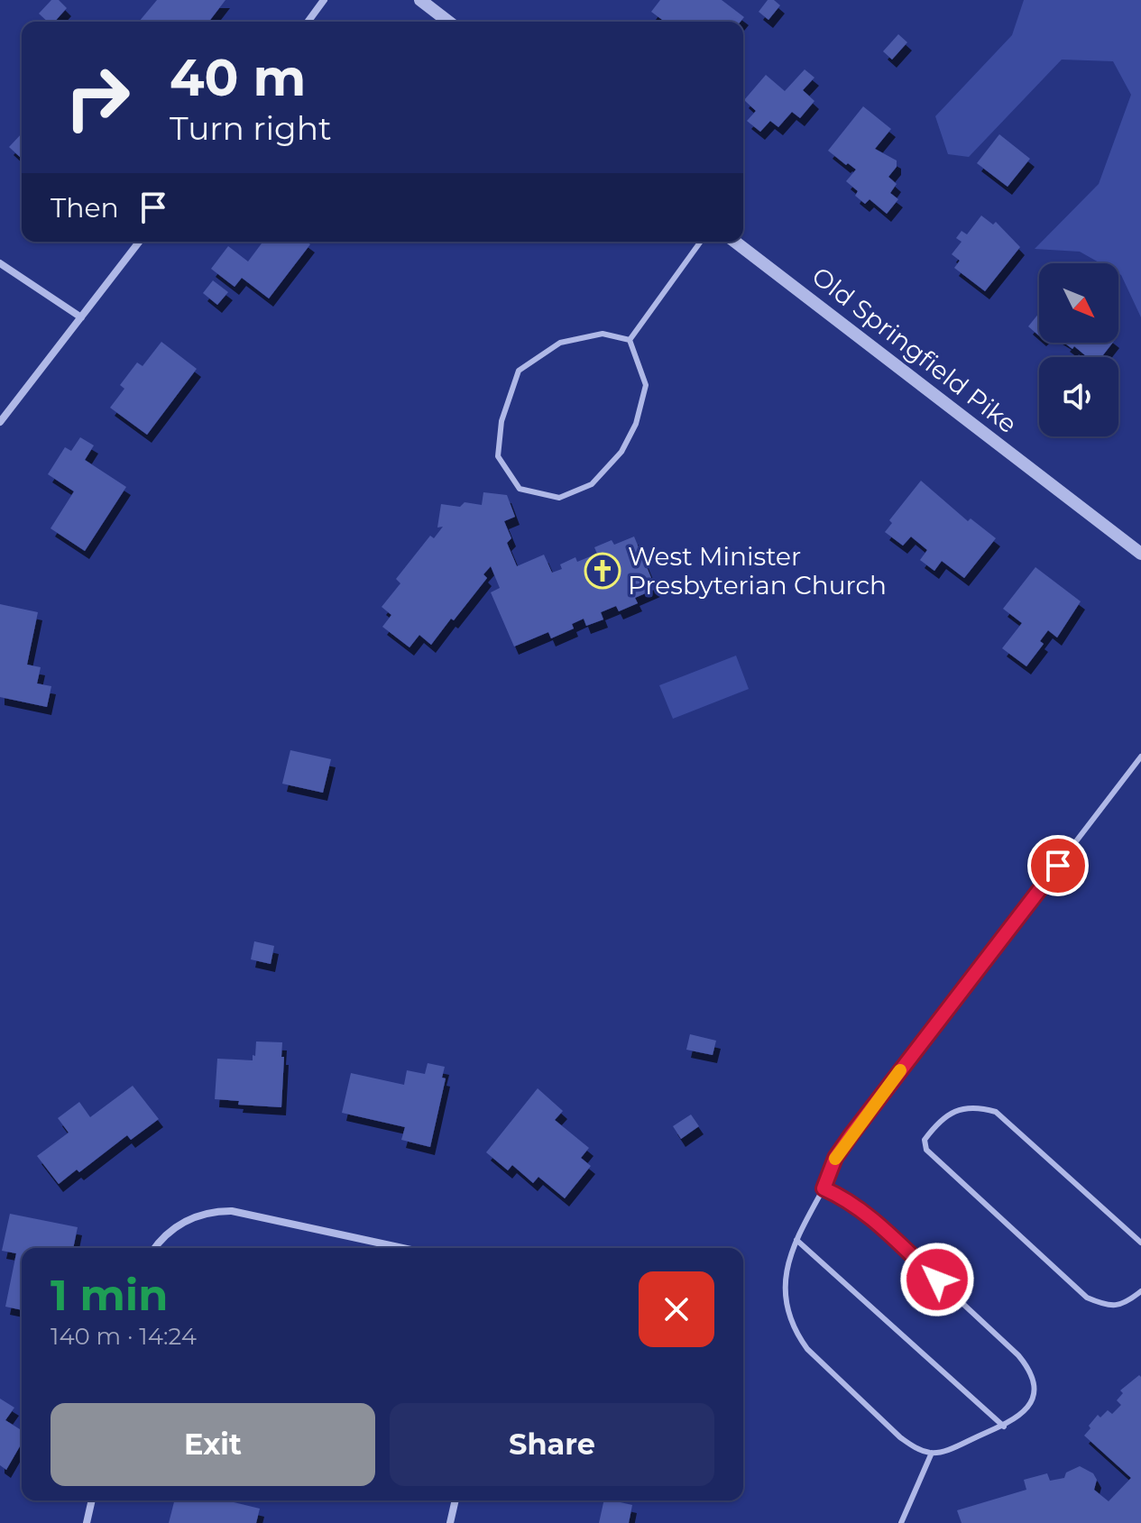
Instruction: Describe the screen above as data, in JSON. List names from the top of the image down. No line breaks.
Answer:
{"streets":{"street":["Old Springfield Pike"]},"places":{"church":["West Minister Presbyterian Church"]},"north":"bottom right","page":{"turn":["40 m","Turn right"],"then":"Then","heading":["1 min","140 m · 14:24"],"buttons":["Exit","Share"]}}
